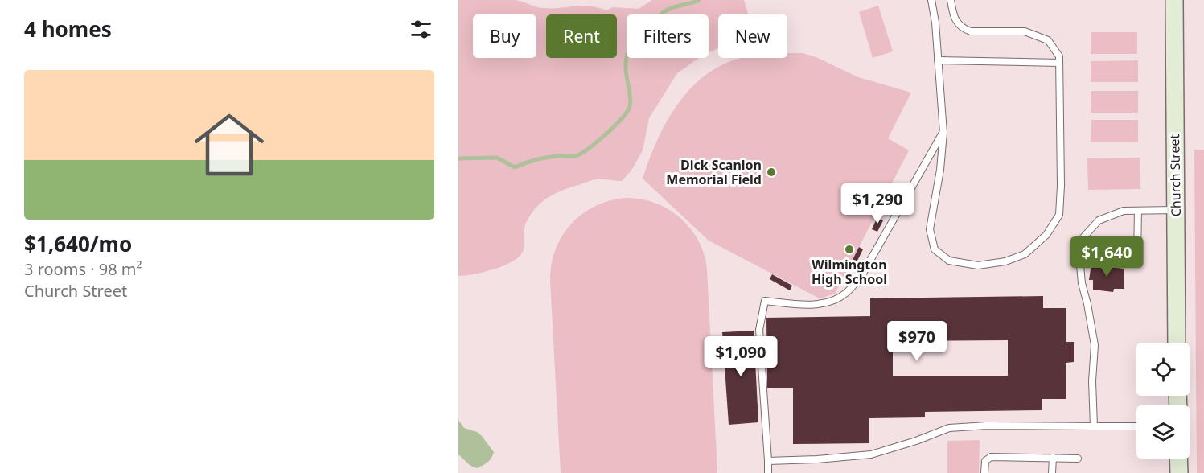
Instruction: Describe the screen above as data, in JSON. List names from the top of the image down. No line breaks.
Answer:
{"streets":{"main road":["Church Street"]},"places":["Dick Scanlon Memorial Field","Wilmington High School"],"page":{"heading":"4 homes","chip":["Buy","Rent","Filters","New"],"list":[{"name":"$1,640/mo","note":"3 rooms · 98 m² · Church Street"}],"price":["$1,290","$1,640","$970","$1,090"]}}
